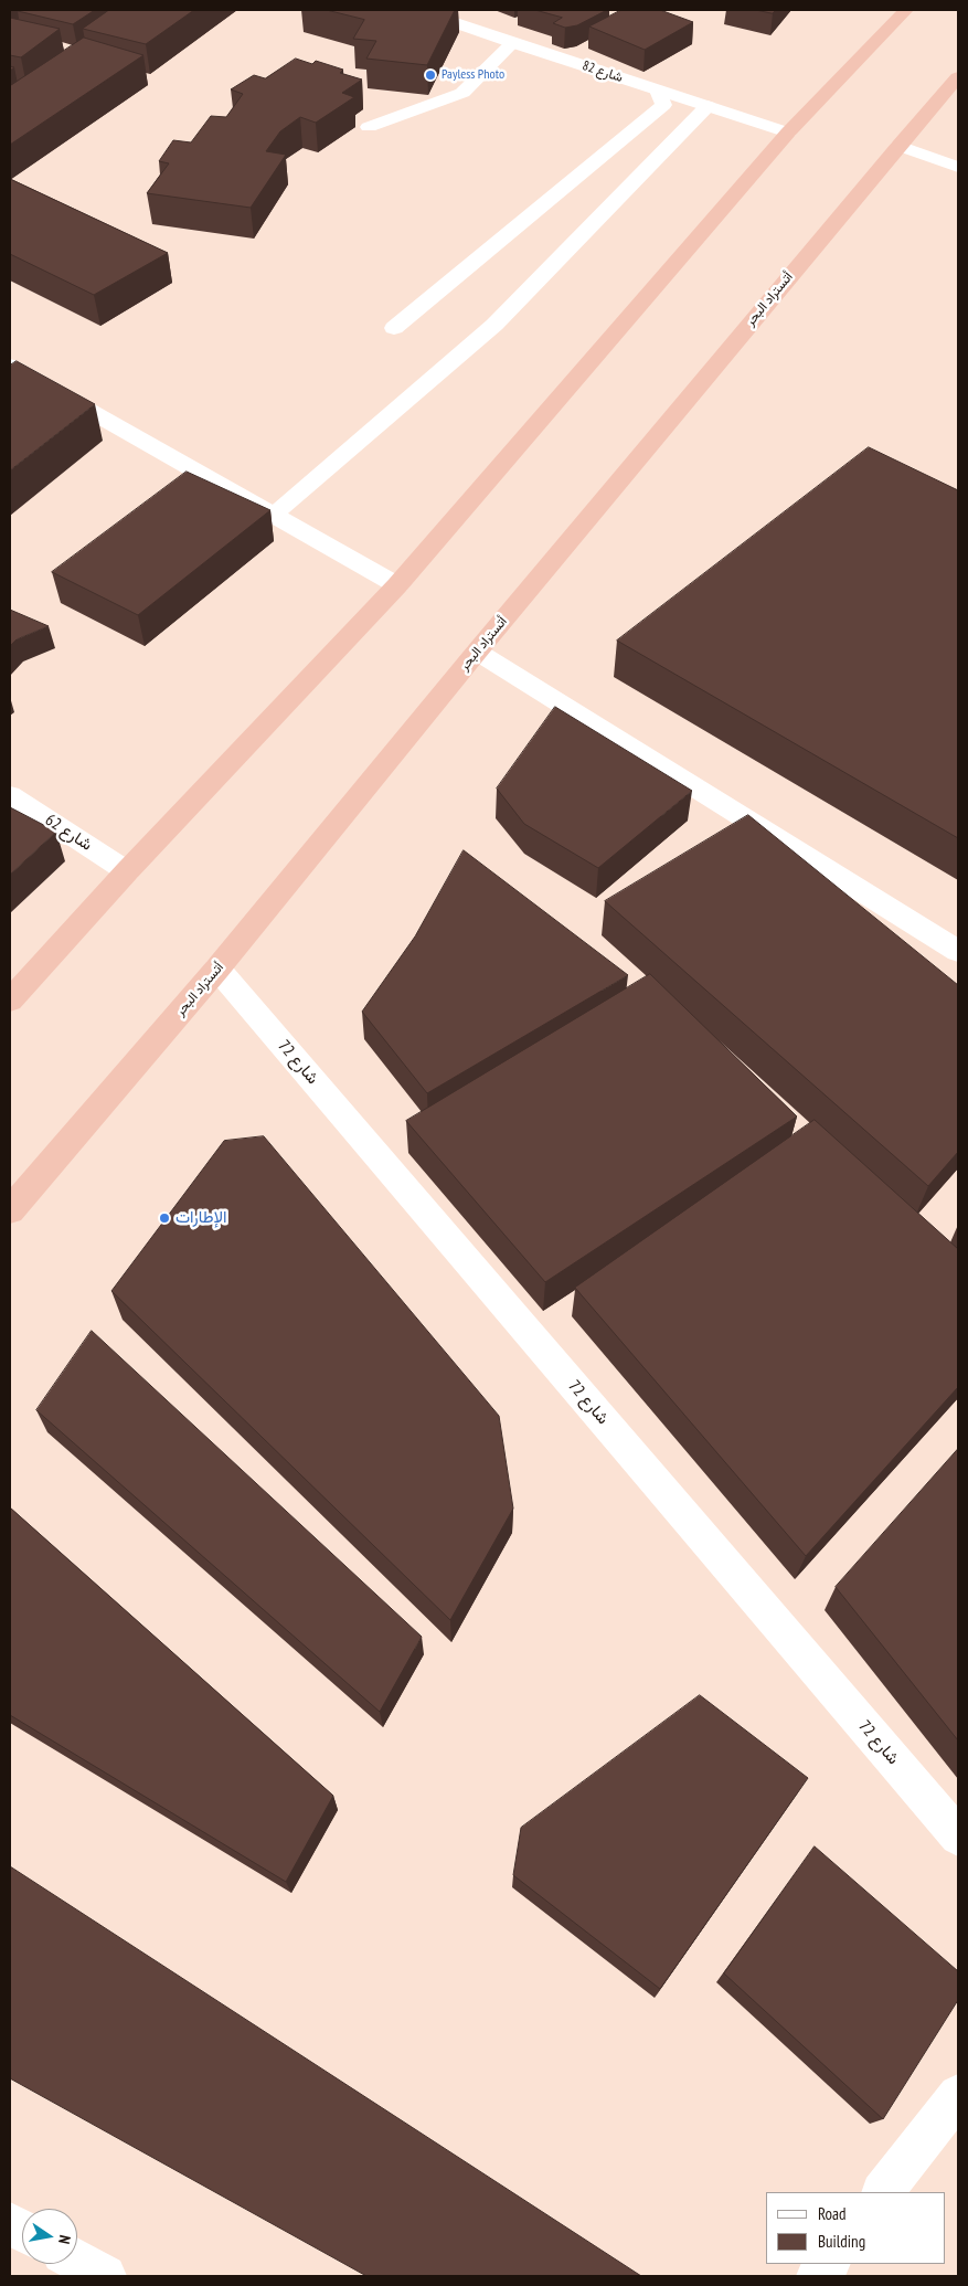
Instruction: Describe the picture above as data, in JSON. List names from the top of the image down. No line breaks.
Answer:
{"streets":{"highway":["أتستراد البحر"],"street":["شارع 82","شارع 62","شارع 72"]},"crossings":[["أتستراد البحر","شارع 72"]],"places":["Payless Photo","الإطارات"],"legend":["Road","Building"],"north":"right"}
